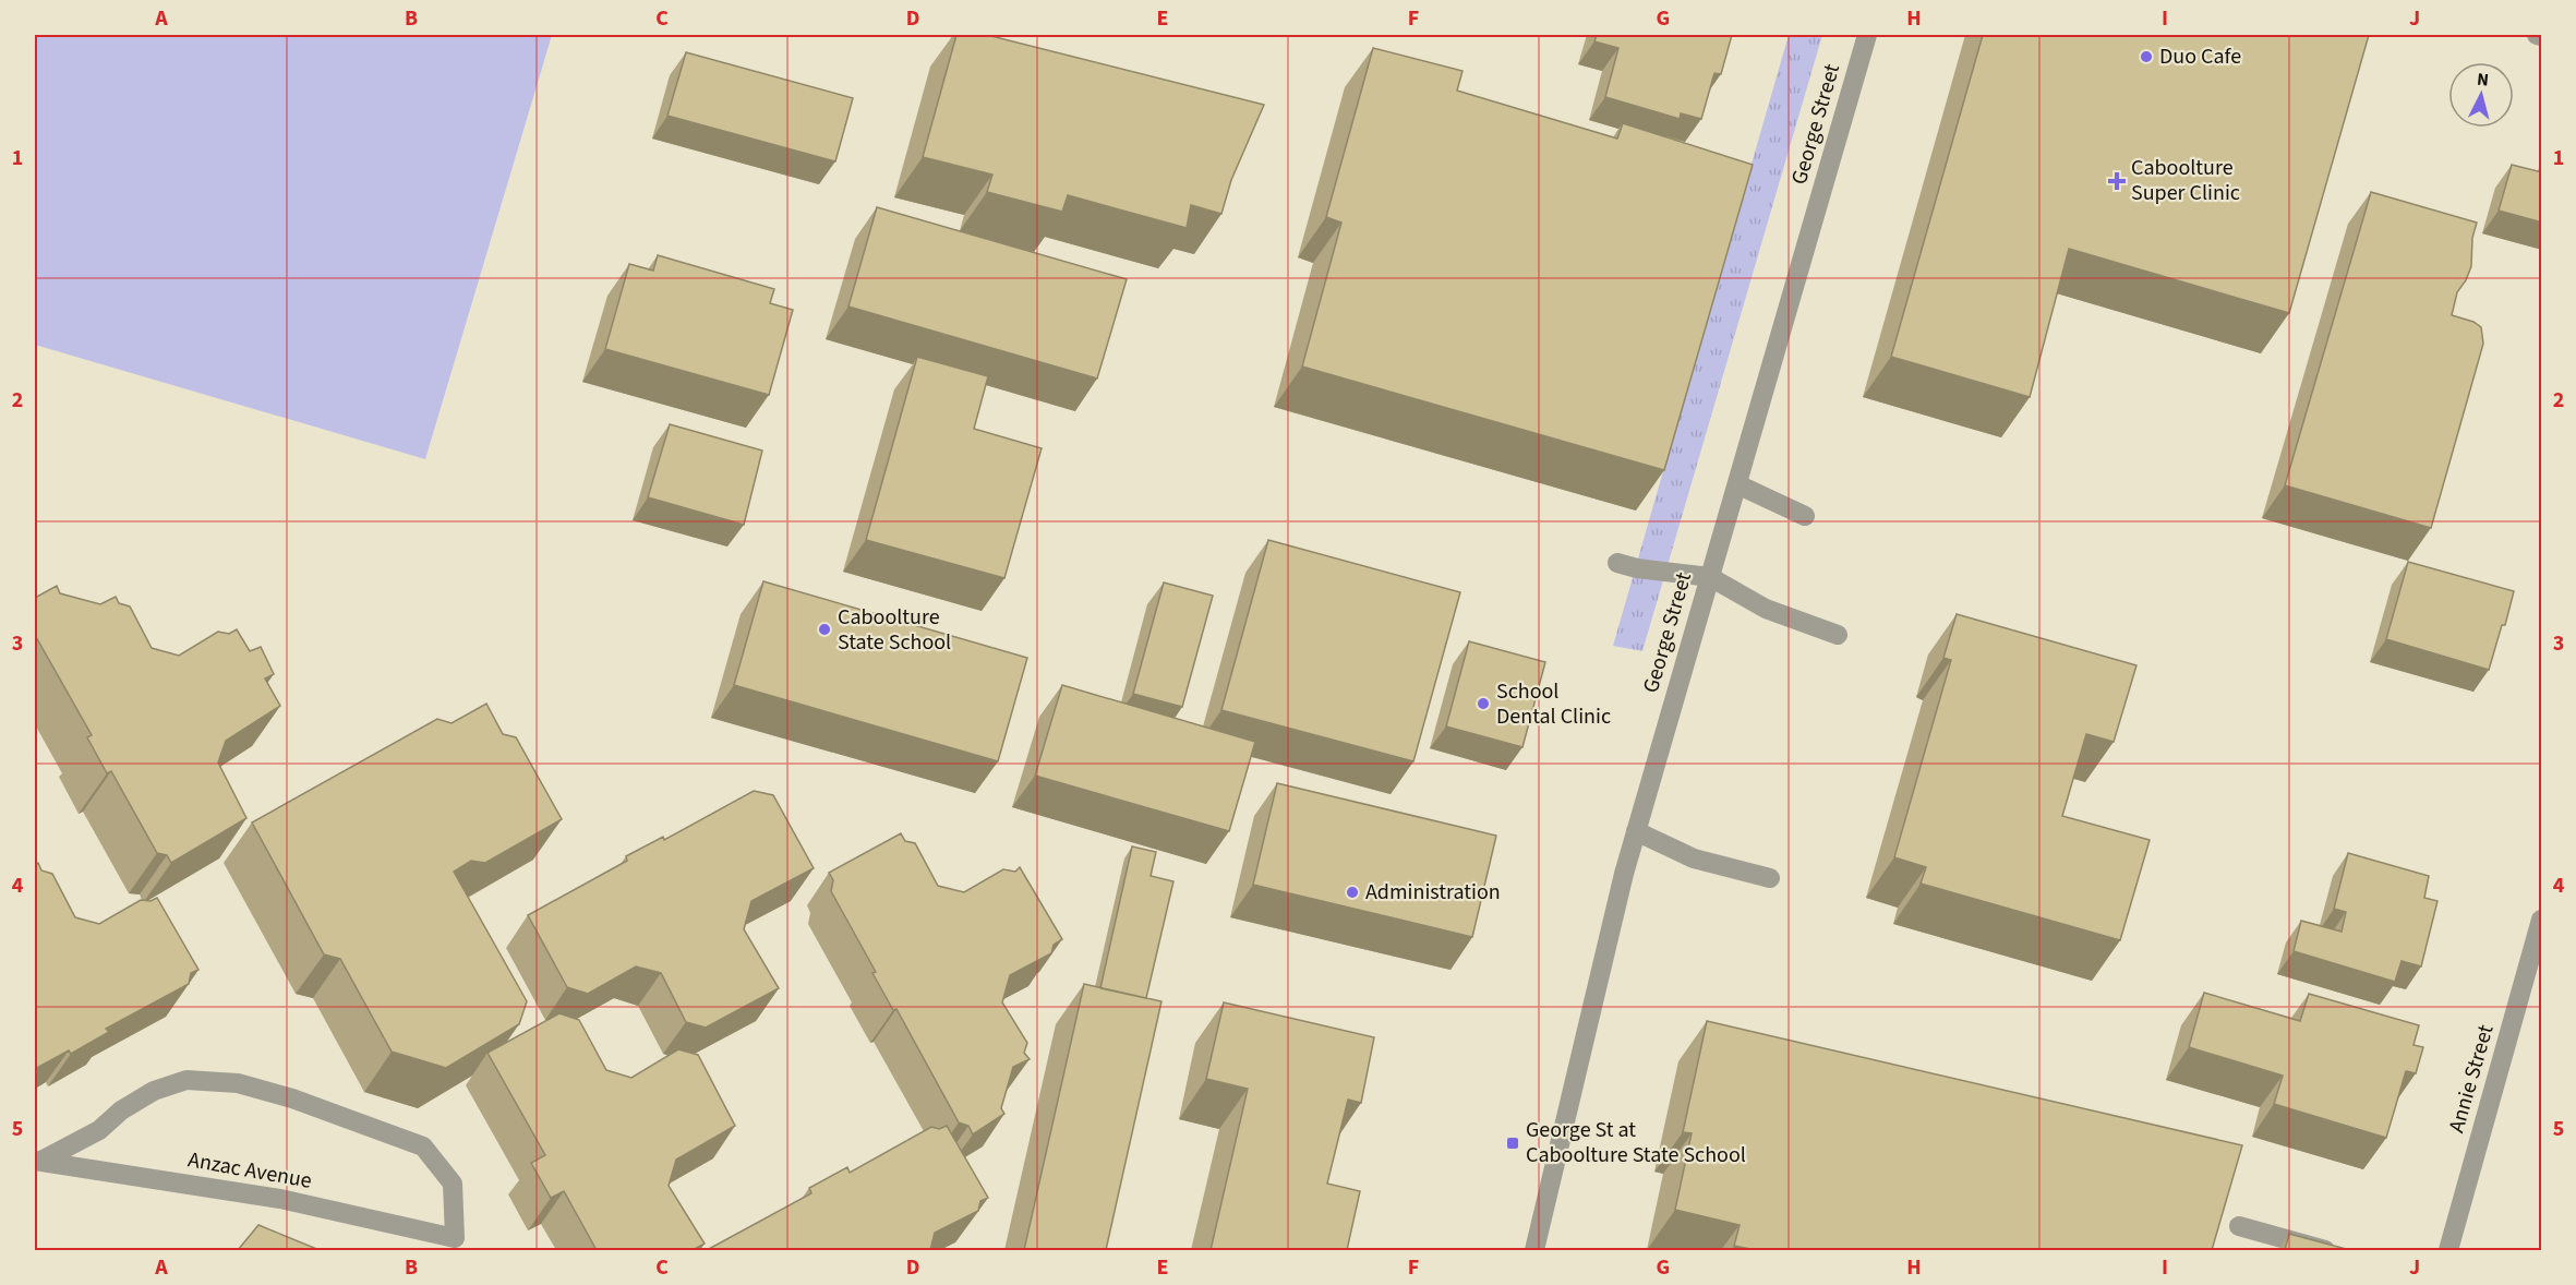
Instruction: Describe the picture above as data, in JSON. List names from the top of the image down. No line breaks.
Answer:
{"streets":{"street":["George Street","Annie Street","Anzac Avenue"]},"places":{"other":["Duo Cafe","Caboolture State School","School Dental Clinic","Administration"],"health":["Caboolture Super Clinic"],"transit":["George St at Caboolture State School"]},"north":"top","grid":{"columns":["A","B","C","D","E","F","G","H","I","J"],"rows":["1","2","3","4","5"]}}
